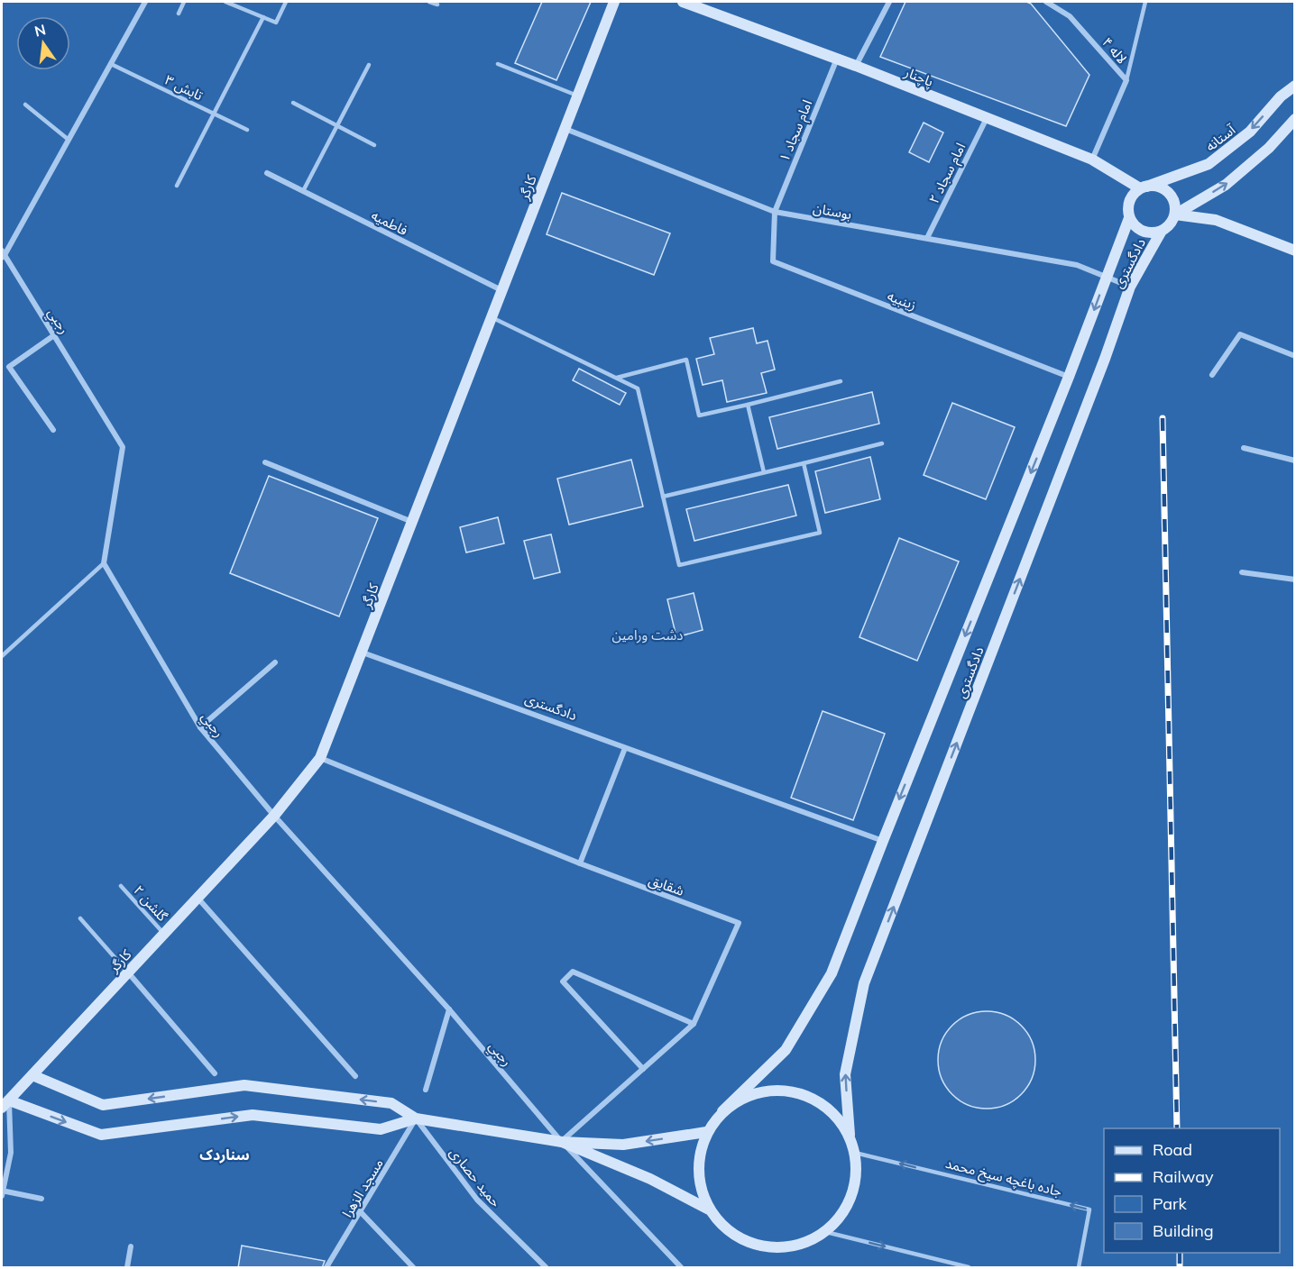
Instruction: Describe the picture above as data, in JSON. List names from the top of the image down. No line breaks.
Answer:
{"streets":{"main road":["پاچنار","آستانه","کارگر","دادگستری"],"street":["لاله ۴","امام سجاد ۱","امام سجاد ۲","بوستان","فاطميه","زينبيه","رجبي","شقايق","حمید حصاری","مسجد الزهرا"],"lane":["تابش ۳","گلشن ۲","جاده باغچه سیخ محمد"]},"crossings":[["لاله ۴","پاچنار"],["پاچنار","امام سجاد ۱"],["پاچنار","آستانه"],["پاچنار","امام سجاد ۲"],["پاچنار","دادگستری"],["امام سجاد ۱","بوستان"],["امام سجاد ۱","زينبيه"],["آستانه","دادگستری"],["امام سجاد ۲","بوستان"],["کارگر","بوستان"],["کارگر","فاطميه"],["کارگر","دادگستری"],["کارگر","رجبي"],["کارگر","شقايق"],["کارگر","گلشن ۲"],["بوستان","دادگستری"],["بوستان","زينبيه"],["دادگستری","زينبيه"],["دادگستری","جاده باغچه سیخ محمد"],["رجبي","شقايق"],["حمید حصاری","مسجد الزهرا"]],"one_way":["جاده باغچه سیخ محمد"],"districts":["سناردک"],"parks":["دشت ورامین"],"legend":["Road","Railway","Park","Building"],"north":"top"}
